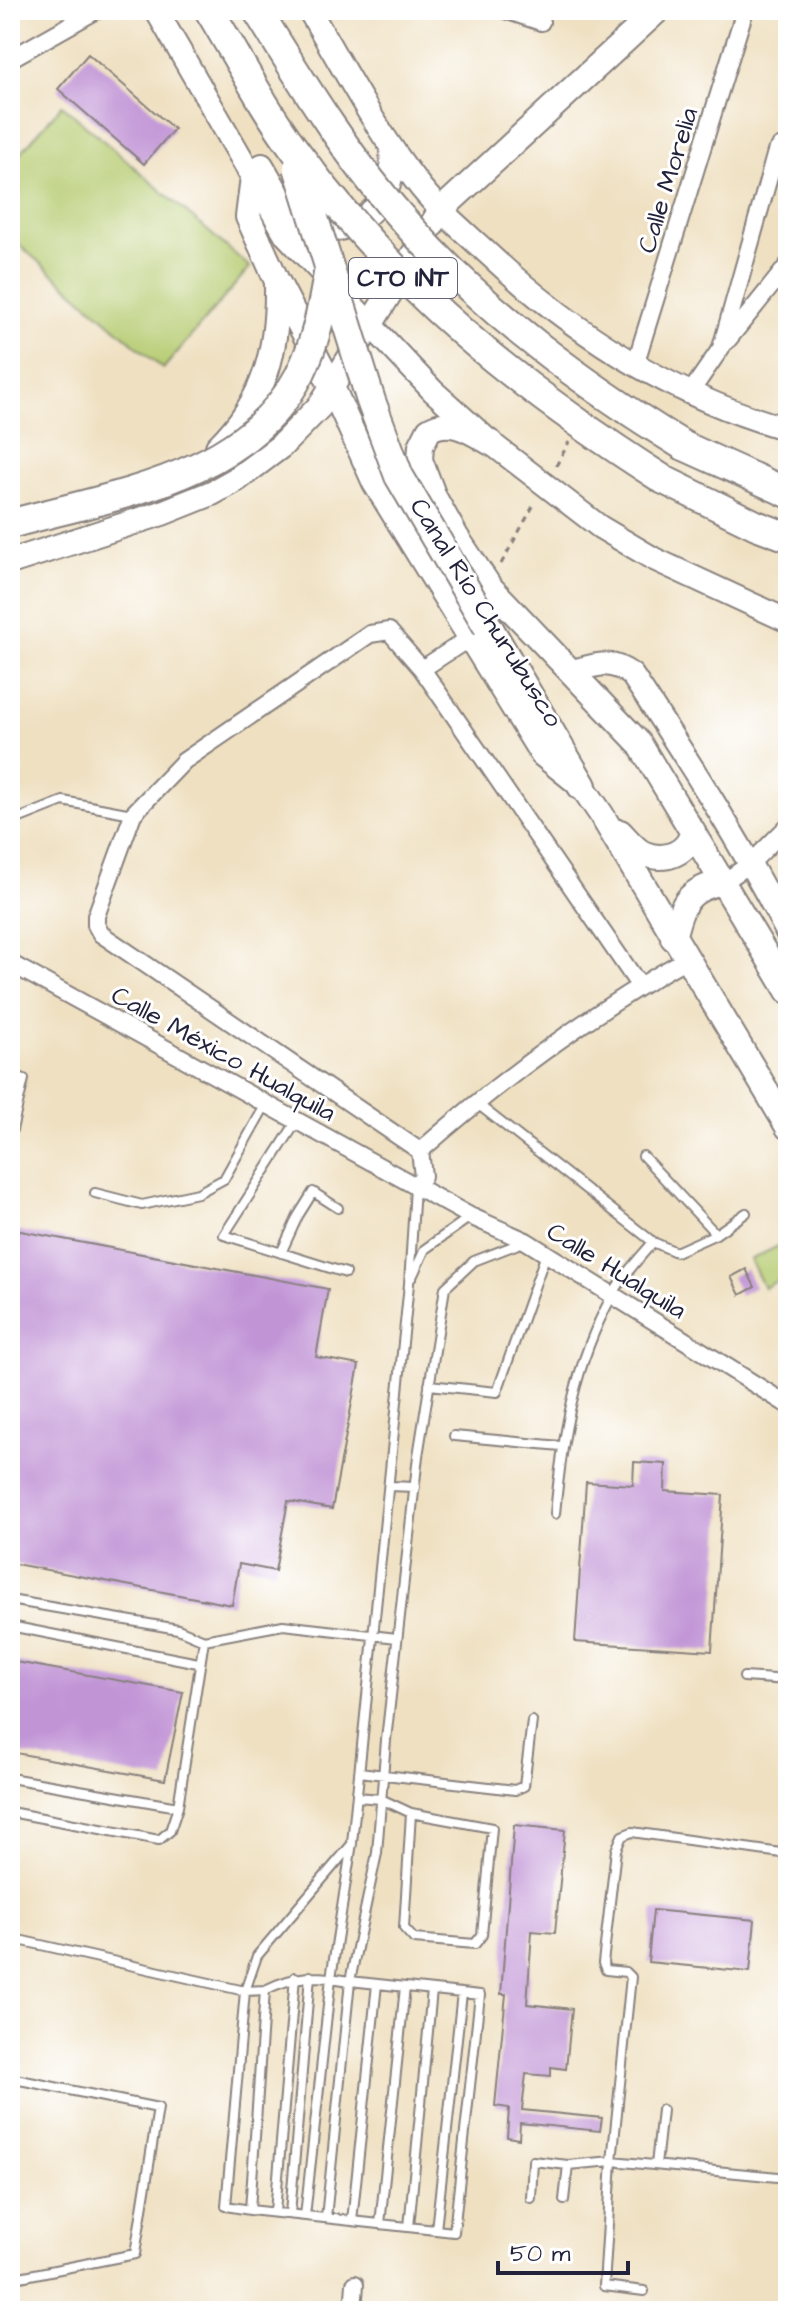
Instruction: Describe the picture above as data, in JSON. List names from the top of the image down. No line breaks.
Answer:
{"streets":{"highway":["CTO INT"],"main road":["Canal Río Churubusco"],"street":["Calle Morelia","Calle México Hualquila","Calle Hualquila"]},"crossings":[["Calle Morelia","CTO INT"],["CTO INT","Canal Río Churubusco"],["Calle México Hualquila","Calle Hualquila"]],"scale_bar":"50 m"}
